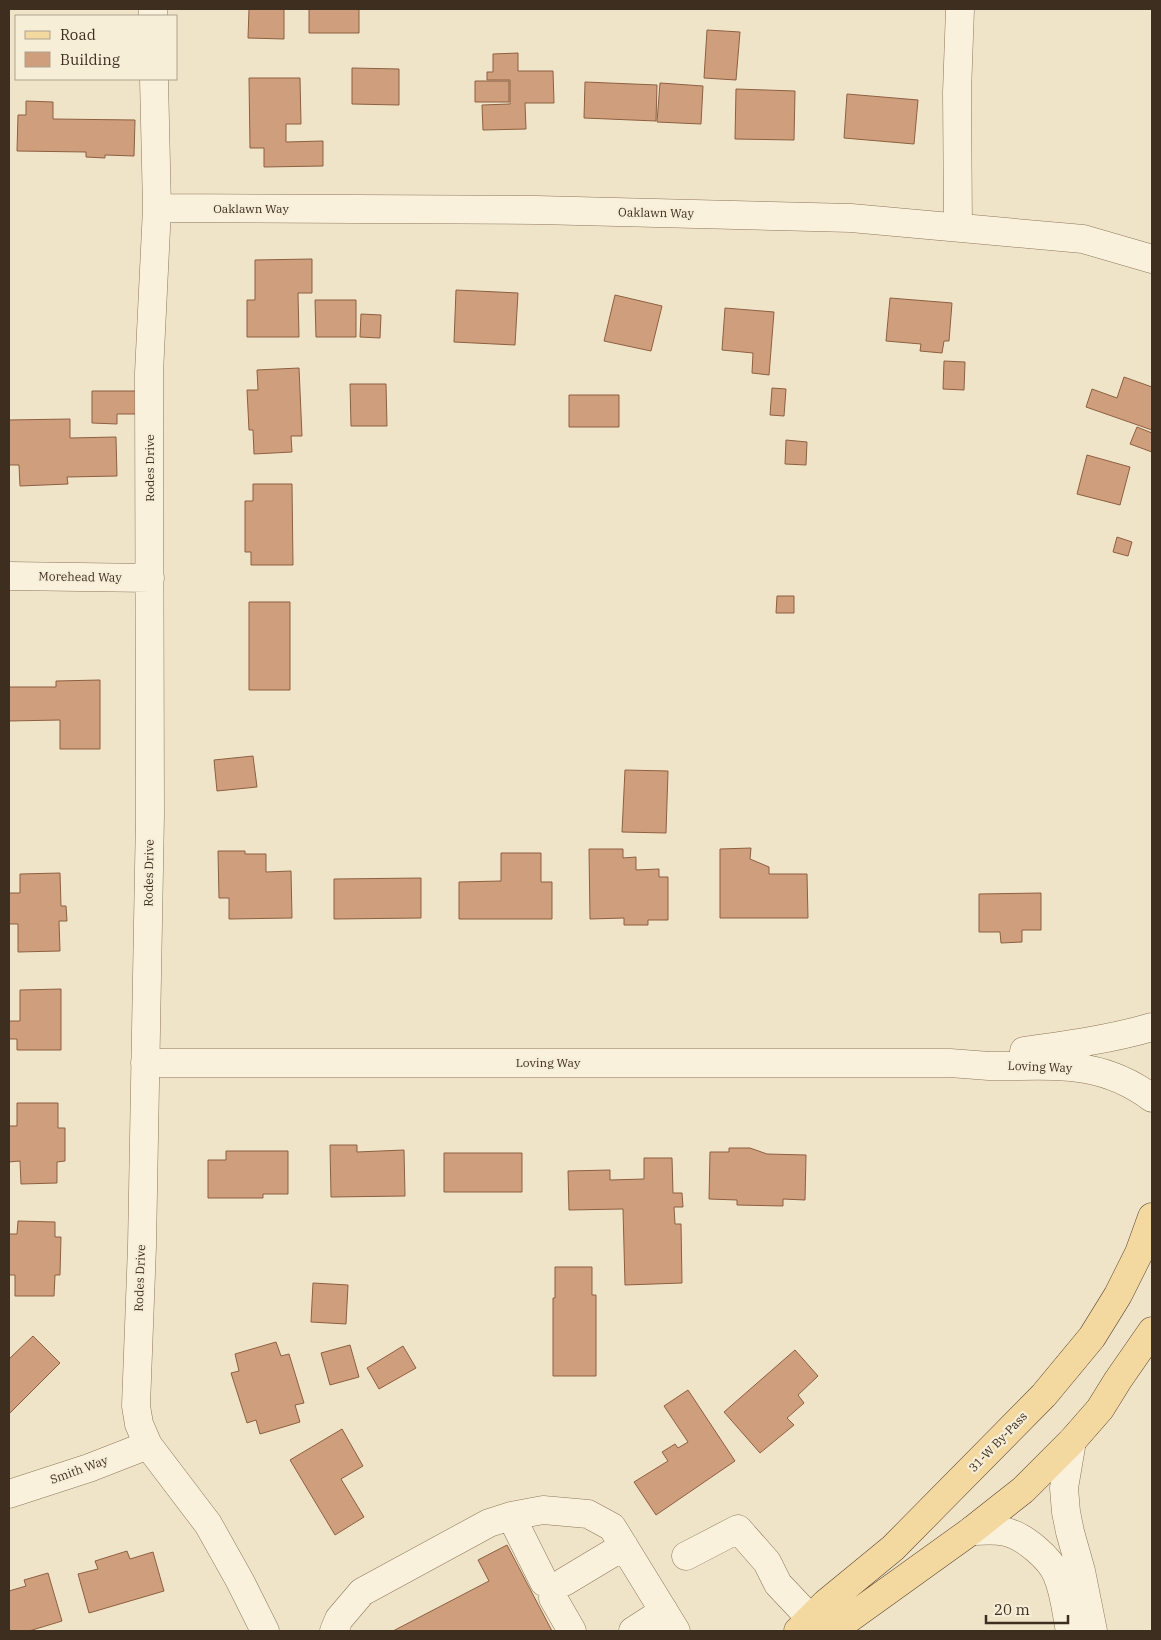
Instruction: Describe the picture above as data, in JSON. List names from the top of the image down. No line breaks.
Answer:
{"streets":{"main road":["31-W By-Pass"],"street":["Oaklawn Way","Rodes Drive","Morehead Way","Loving Way","Smith Way"]},"crossings":[["Oaklawn Way","Rodes Drive"],["Rodes Drive","Morehead Way"],["Rodes Drive","Loving Way"],["Rodes Drive","Smith Way"]],"legend":["Road","Building"],"scale_bar":"20 m"}
